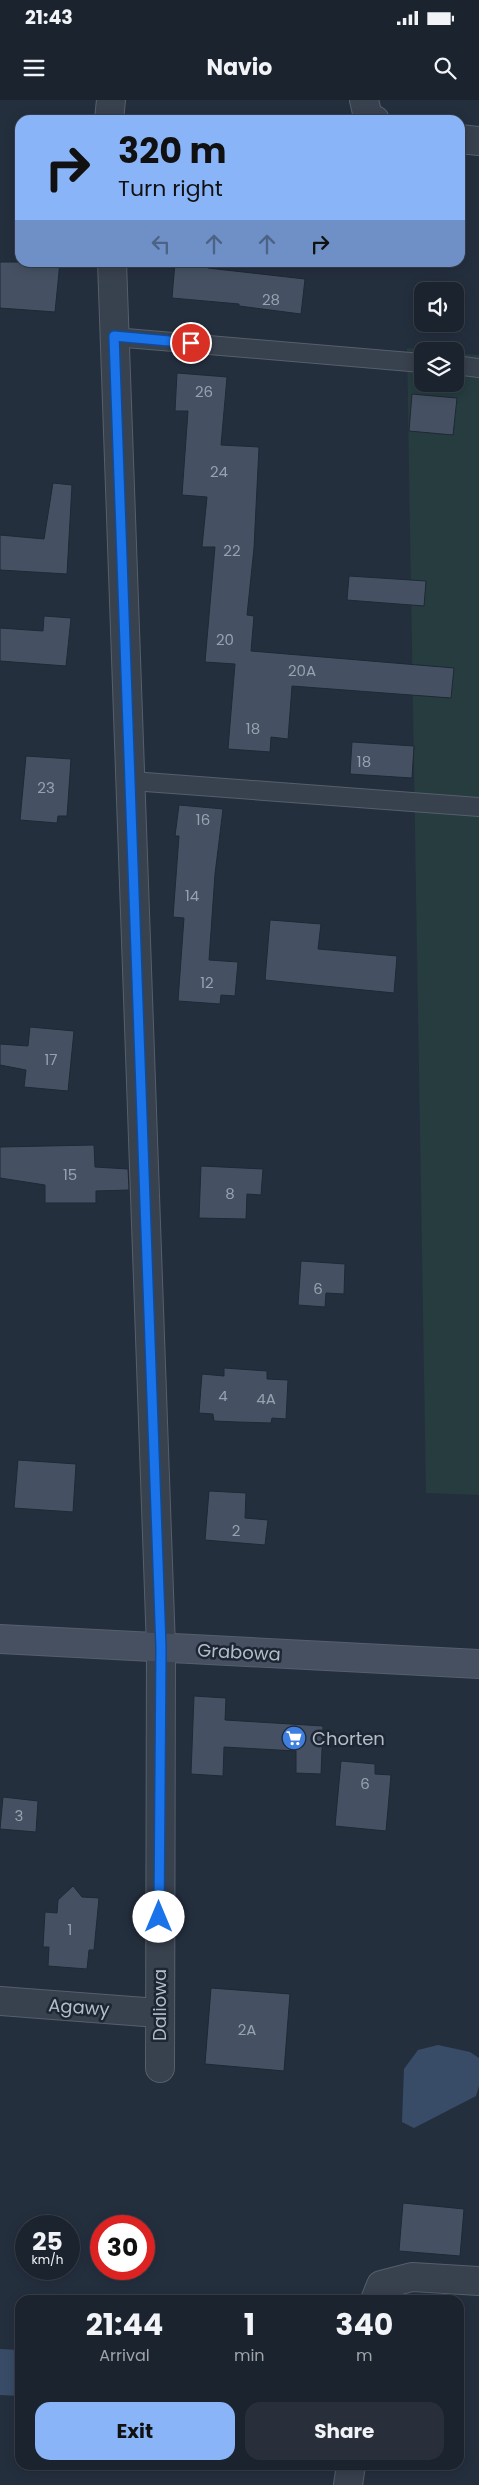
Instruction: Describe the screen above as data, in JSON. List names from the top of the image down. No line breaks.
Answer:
{"streets":{"street":["Grabowa","Daliowa","Agawy"]},"crossings":[["Grabowa","Daliowa"],["Daliowa","Agawy"]],"places":{"supermarket":["Chorten"]},"house_numbers":["28","26","24","22","20","20A","18","18","23","16","14","12","17","15","8","6","4","4A","2","6","3","1","2A"],"page":{"status":"21:43","header":"Navio","turn":["320 m","Turn right"],"speed":"25 km/h","limit":"30","eta":["21:44","Arrival","1","min","340","m"],"buttons":["Exit","Share"]}}
